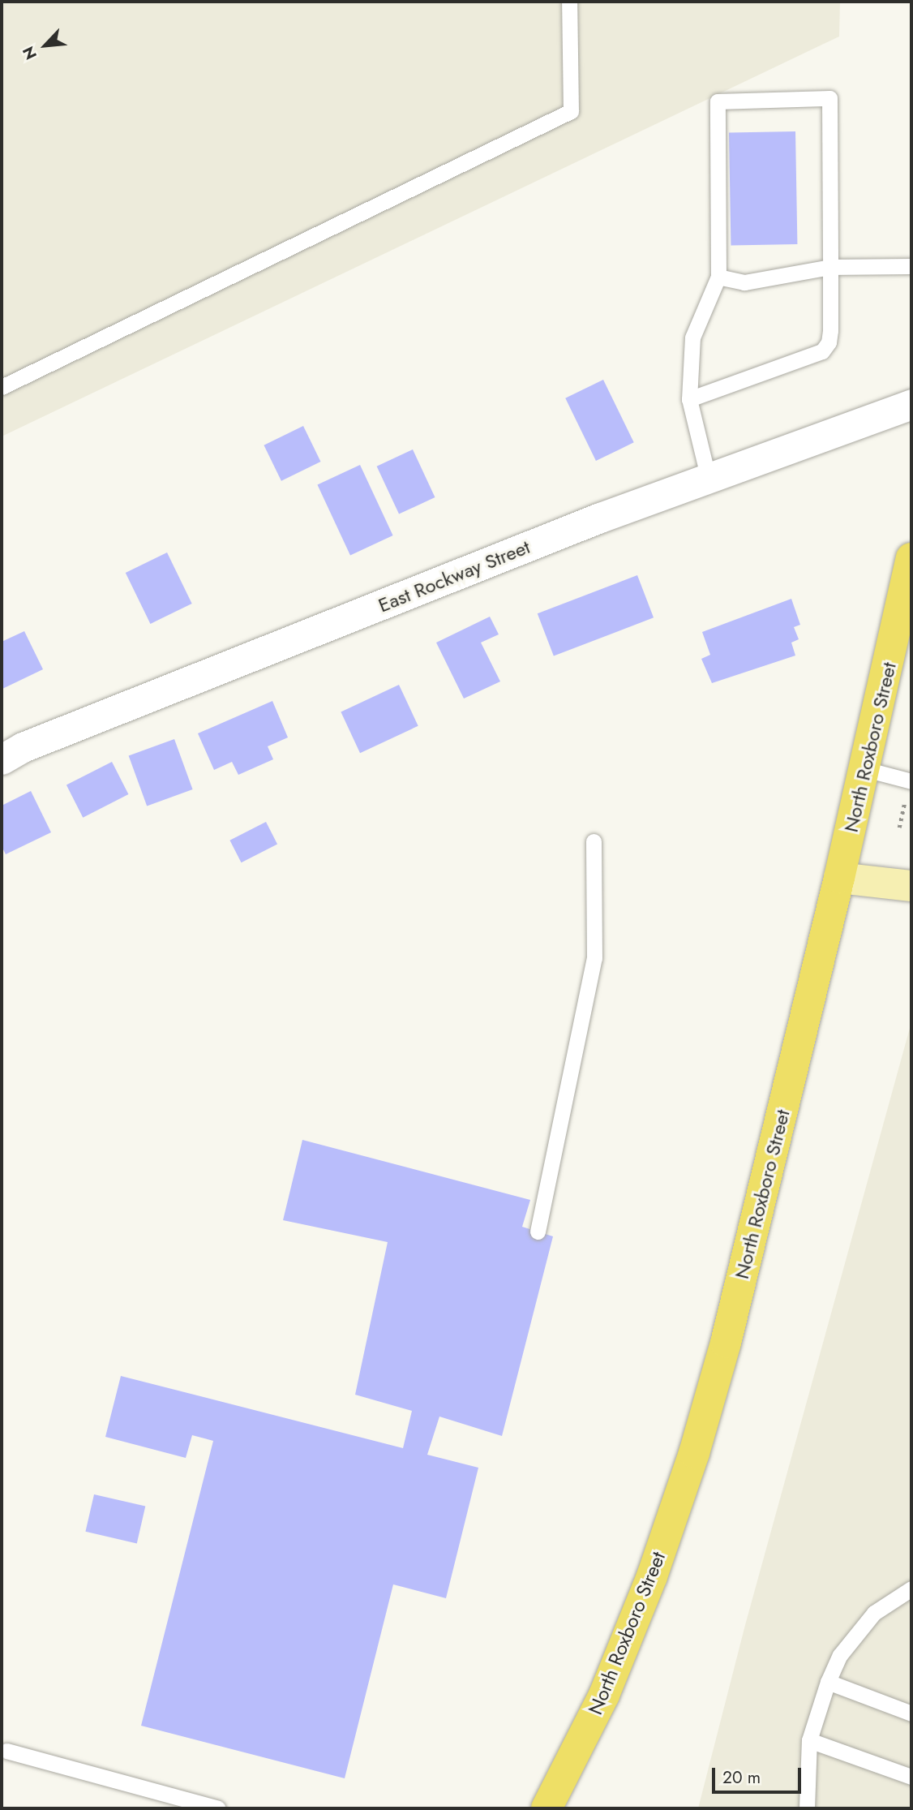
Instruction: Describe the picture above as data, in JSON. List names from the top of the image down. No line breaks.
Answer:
{"streets":{"main road":["North Roxboro Street"],"street":["East Rockway Street"]},"scale_bar":"20 m","north":"bottom left"}
